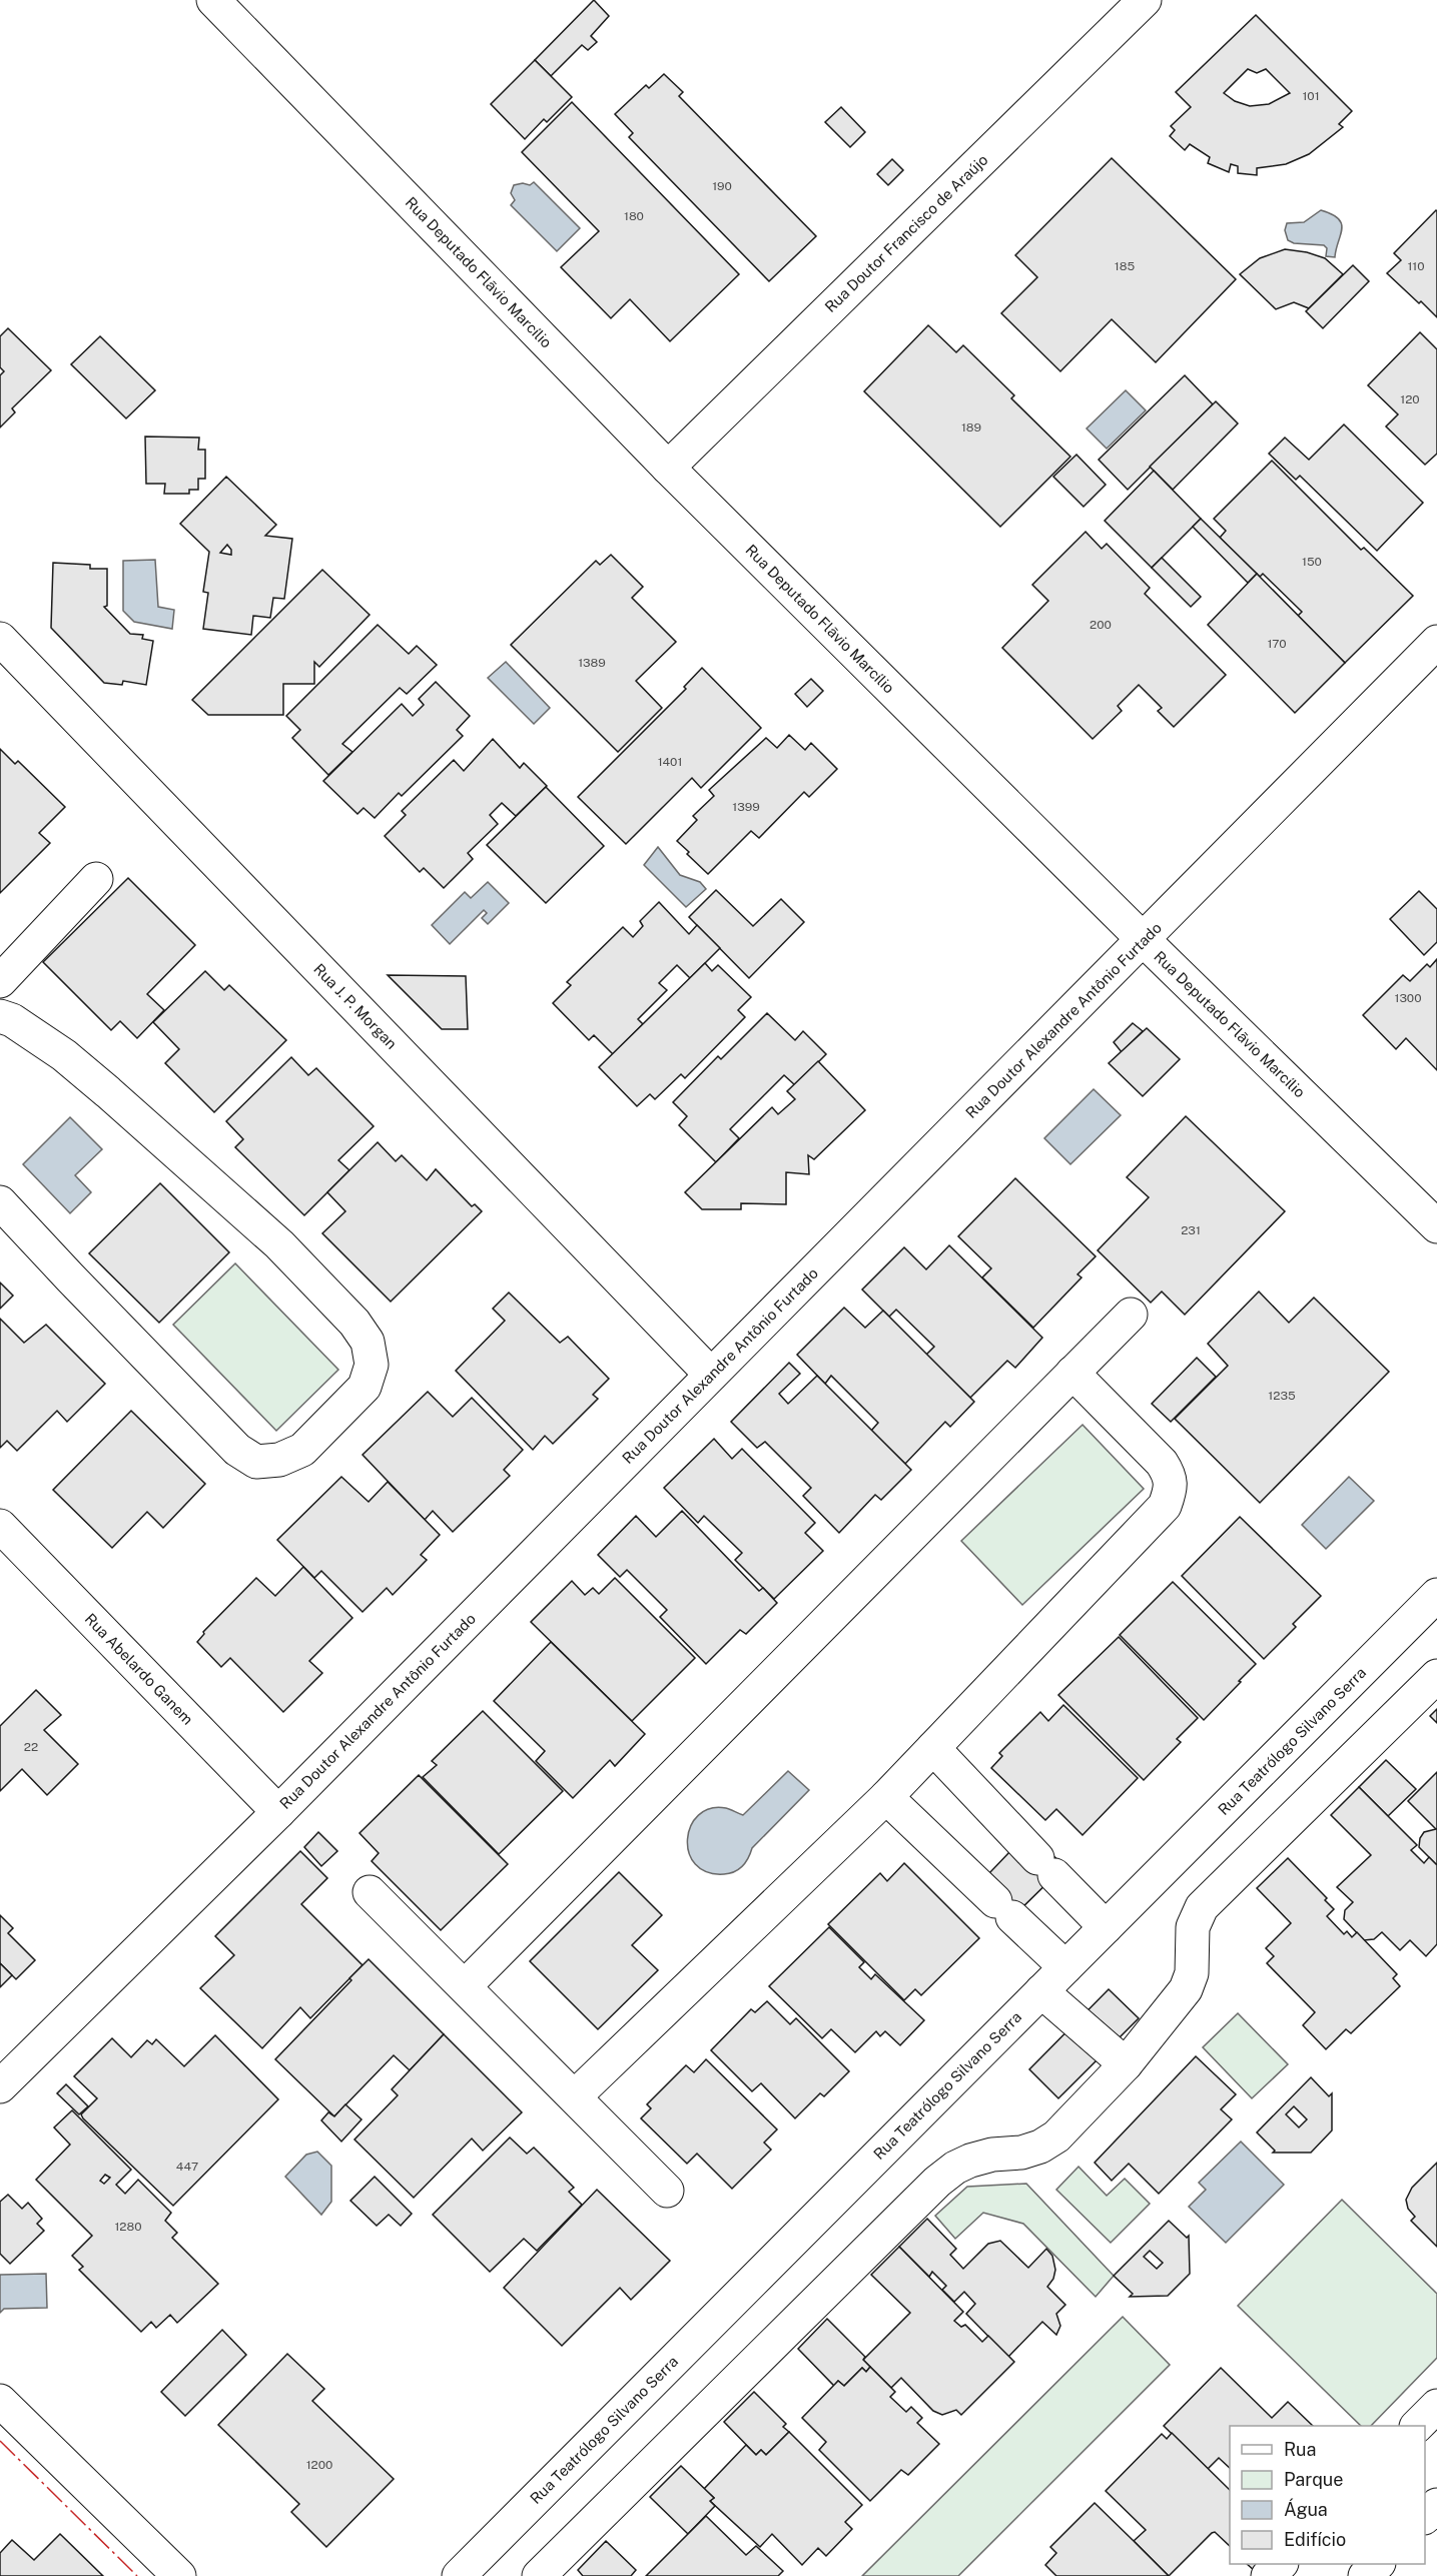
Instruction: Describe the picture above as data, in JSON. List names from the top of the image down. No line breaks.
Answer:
{"streets":{"street":["Rua Doutor Francisco de Araújo","Rua Deputado Flãvio Marcílio","Rua J. P. Morgan","Rua Doutor Alexandre Antônio Furtado","Rua Abelardo Ganem","Rua Teatrólogo Silvano Serra"]},"crossings":[["Rua Doutor Francisco de Araújo","Rua Deputado Flãvio Marcílio"],["Rua Deputado Flãvio Marcílio","Rua Doutor Alexandre Antônio Furtado"],["Rua J. P. Morgan","Rua Doutor Alexandre Antônio Furtado"],["Rua Doutor Alexandre Antônio Furtado","Rua Abelardo Ganem"]],"house_numbers":["101","190","180","185","110","120","189","150","200","170","1389","1401","1399","1300","231","1235","22","447","1280","1200"],"legend":["Rua","Parque","Água","Edifício"]}
